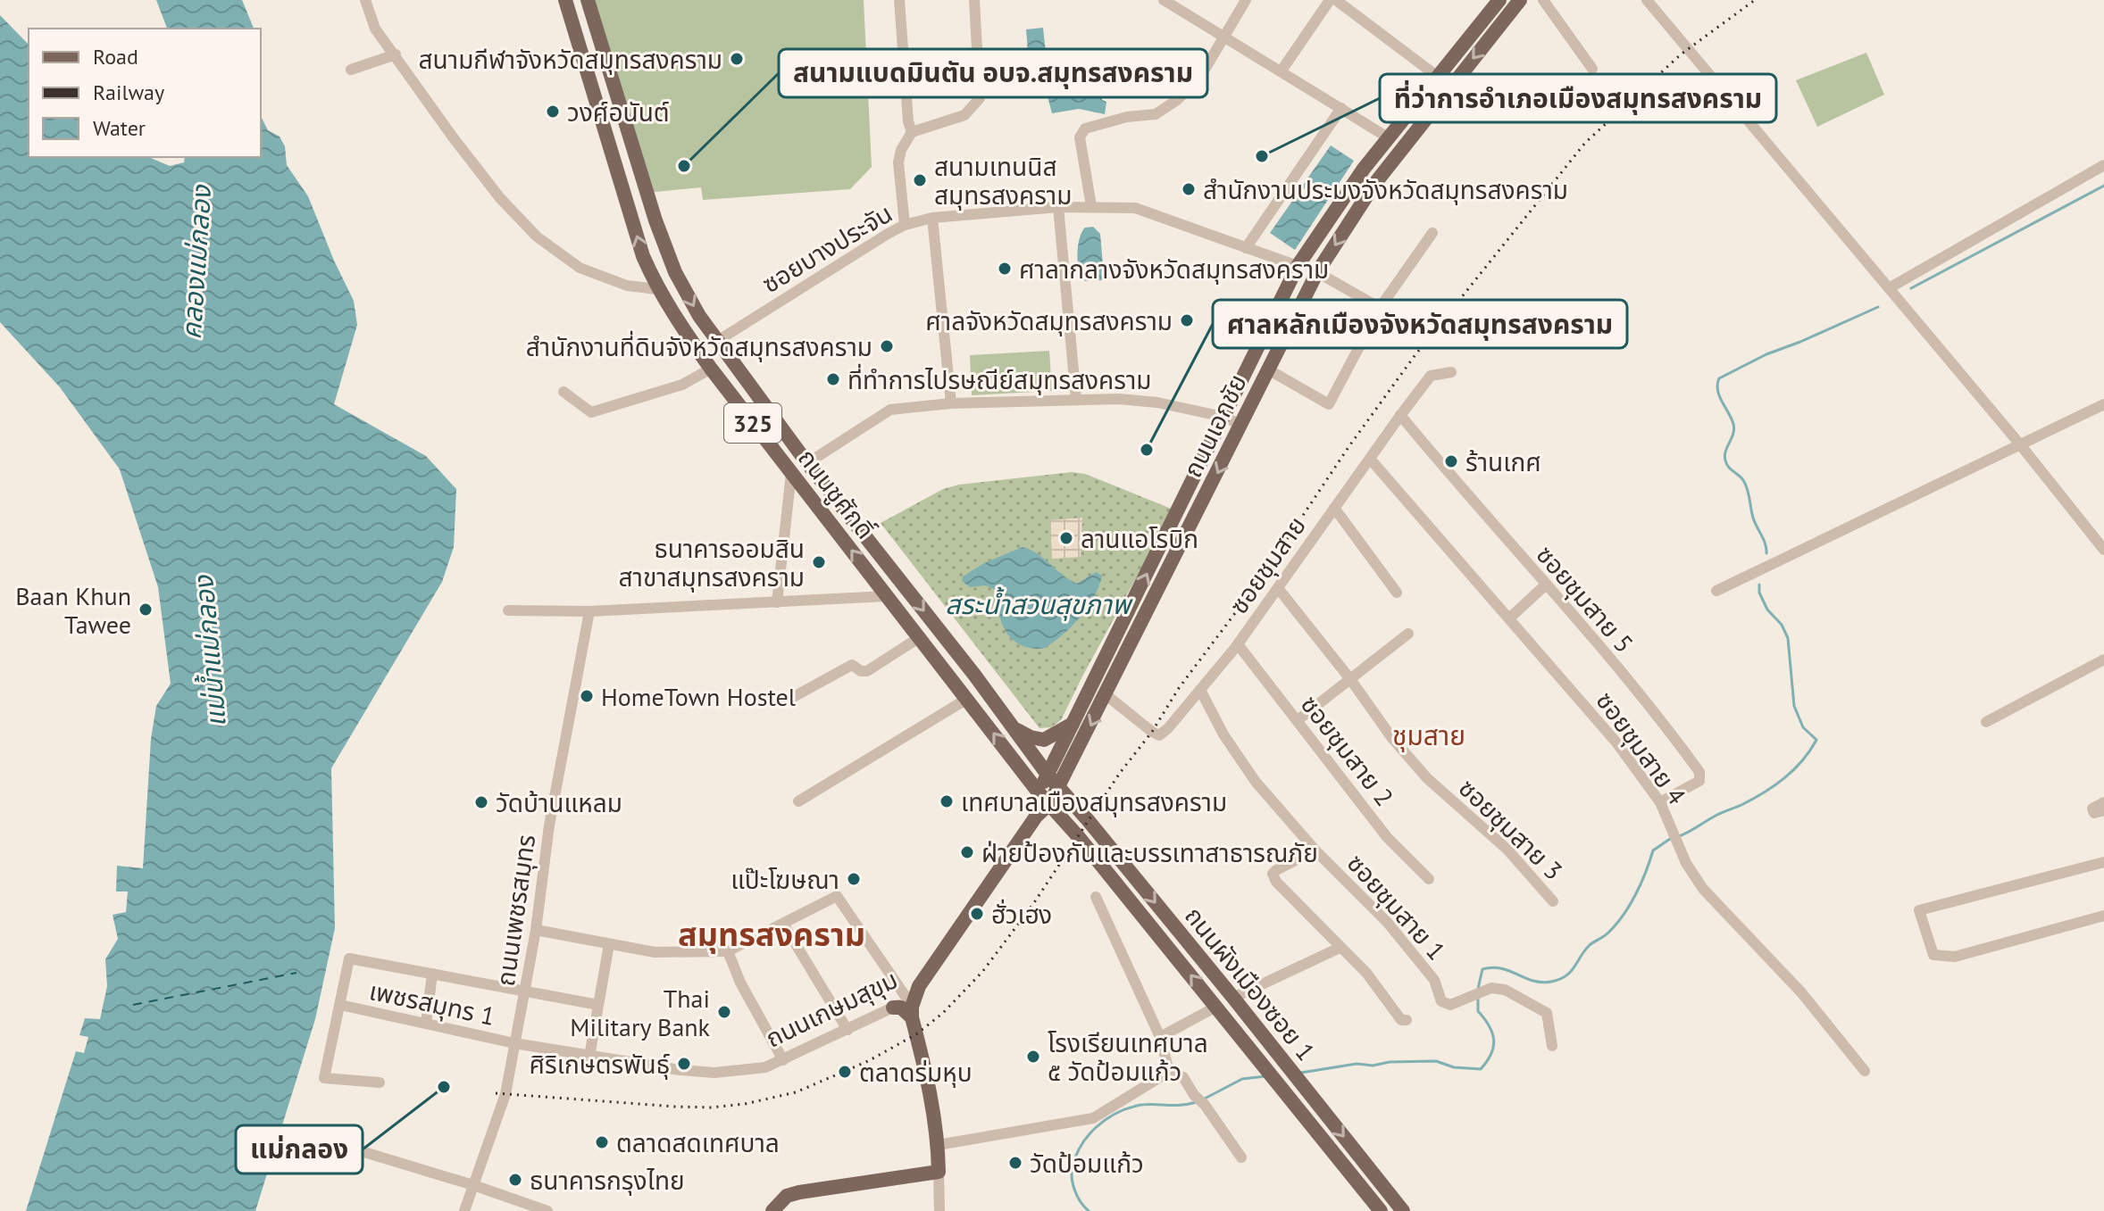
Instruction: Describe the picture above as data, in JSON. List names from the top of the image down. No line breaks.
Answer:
{"streets":{"main road":["325","ถนนเอกชัย","ถนนชูศักดิ์","ถนนผังเมืองซอย 1","ถนนเกษมสุขุม"],"street":["ซอยบางประจัน","ซอยชุมสาย","ซอยชุมสาย 5","ซอยชุมสาย 4","ซอยชุมสาย 2","ซอยชุมสาย 3","ซอยชุมสาย 1","ถนนเพชรสมุทร","เพชรสมุทร 1"]},"crossings":[["ซอยบางประจัน","ถนนเอกชัย"],["ซอยบางประจัน","ถนนชูศักดิ์"],["ถนนเอกชัย","ถนนชูศักดิ์"],["ถนนเอกชัย","ซอยชุมสาย"],["ถนนเอกชัย","ถนนผังเมืองซอย 1"],["ถนนเอกชัย","ถนนเกษมสุขุม"],["ถนนชูศักดิ์","ถนนผังเมืองซอย 1"],["ถนนชูศักดิ์","ถนนเกษมสุขุม"],["ซอยชุมสาย","ซอยชุมสาย 5"],["ซอยชุมสาย","ซอยชุมสาย 4"],["ซอยชุมสาย","ซอยชุมสาย 2"],["ซอยชุมสาย","ซอยชุมสาย 3"],["ซอยชุมสาย","ซอยชุมสาย 1"],["ซอยชุมสาย 5","ซอยชุมสาย 4"],["ถนนเพชรสมุทร","เพชรสมุทร 1"],["ถนนเพชรสมุทร","ถนนเกษมสุขุม"],["ถนนผังเมืองซอย 1","ถนนเกษมสุขุม"],["เพชรสมุทร 1","ถนนเกษมสุขุม"]],"districts":["ชุมสาย","สมุทรสงคราม"],"water":["คลองแม่กลอง","สระน้ำสวนสุขภาพ","แม่น้ำแม่กลอง"],"places":["สนามกีฬาจังหวัดสมุทรสงคราม","วงศ์อนันต์","ที่ว่าการอำเภอเมืองสมุทรสงคราม","สนามแบดมินตัน อบจ.สมุทรสงคราม","สนามเทนนิส สมุทรสงคราม","สำนักงานประมงจังหวัดสมุทรสงคราม","ศาลากลางจังหวัดสมุทรสงคราม","ศาลจังหวัดสมุทรสงคราม","สำนักงานที่ดินจังหวัดสมุทรสงคราม","ที่ทำการไปรษณีย์สมุทรสงคราม","ศาลหลักเมืองจังหวัดสมุทรสงคราม","ร้านเกศ","ลานแอโรบิก","ธนาคารออมสิน สาขาสมุทรสงคราม","Baan Khun Tawee","HomeTown Hostel","เทศบาลเมืองสมุทรสงคราม","วัดบ้านแหลม","ฝ่ายป้องกันและบรรเทาสาธารณภัย","แป๊ะโฆษณา","ฮั่วเฮง","Thai Military Bank","โรงเรียนเทศบาล ๕ วัดป้อมแก้ว","ศิริเกษตรพันธุ์","ตลาดร่มหุบ","แม่กลอง","ตลาดสดเทศบาล","วัดป้อมแก้ว","ธนาคารกรุงไทย"],"legend":["Road","Railway","Water"]}
